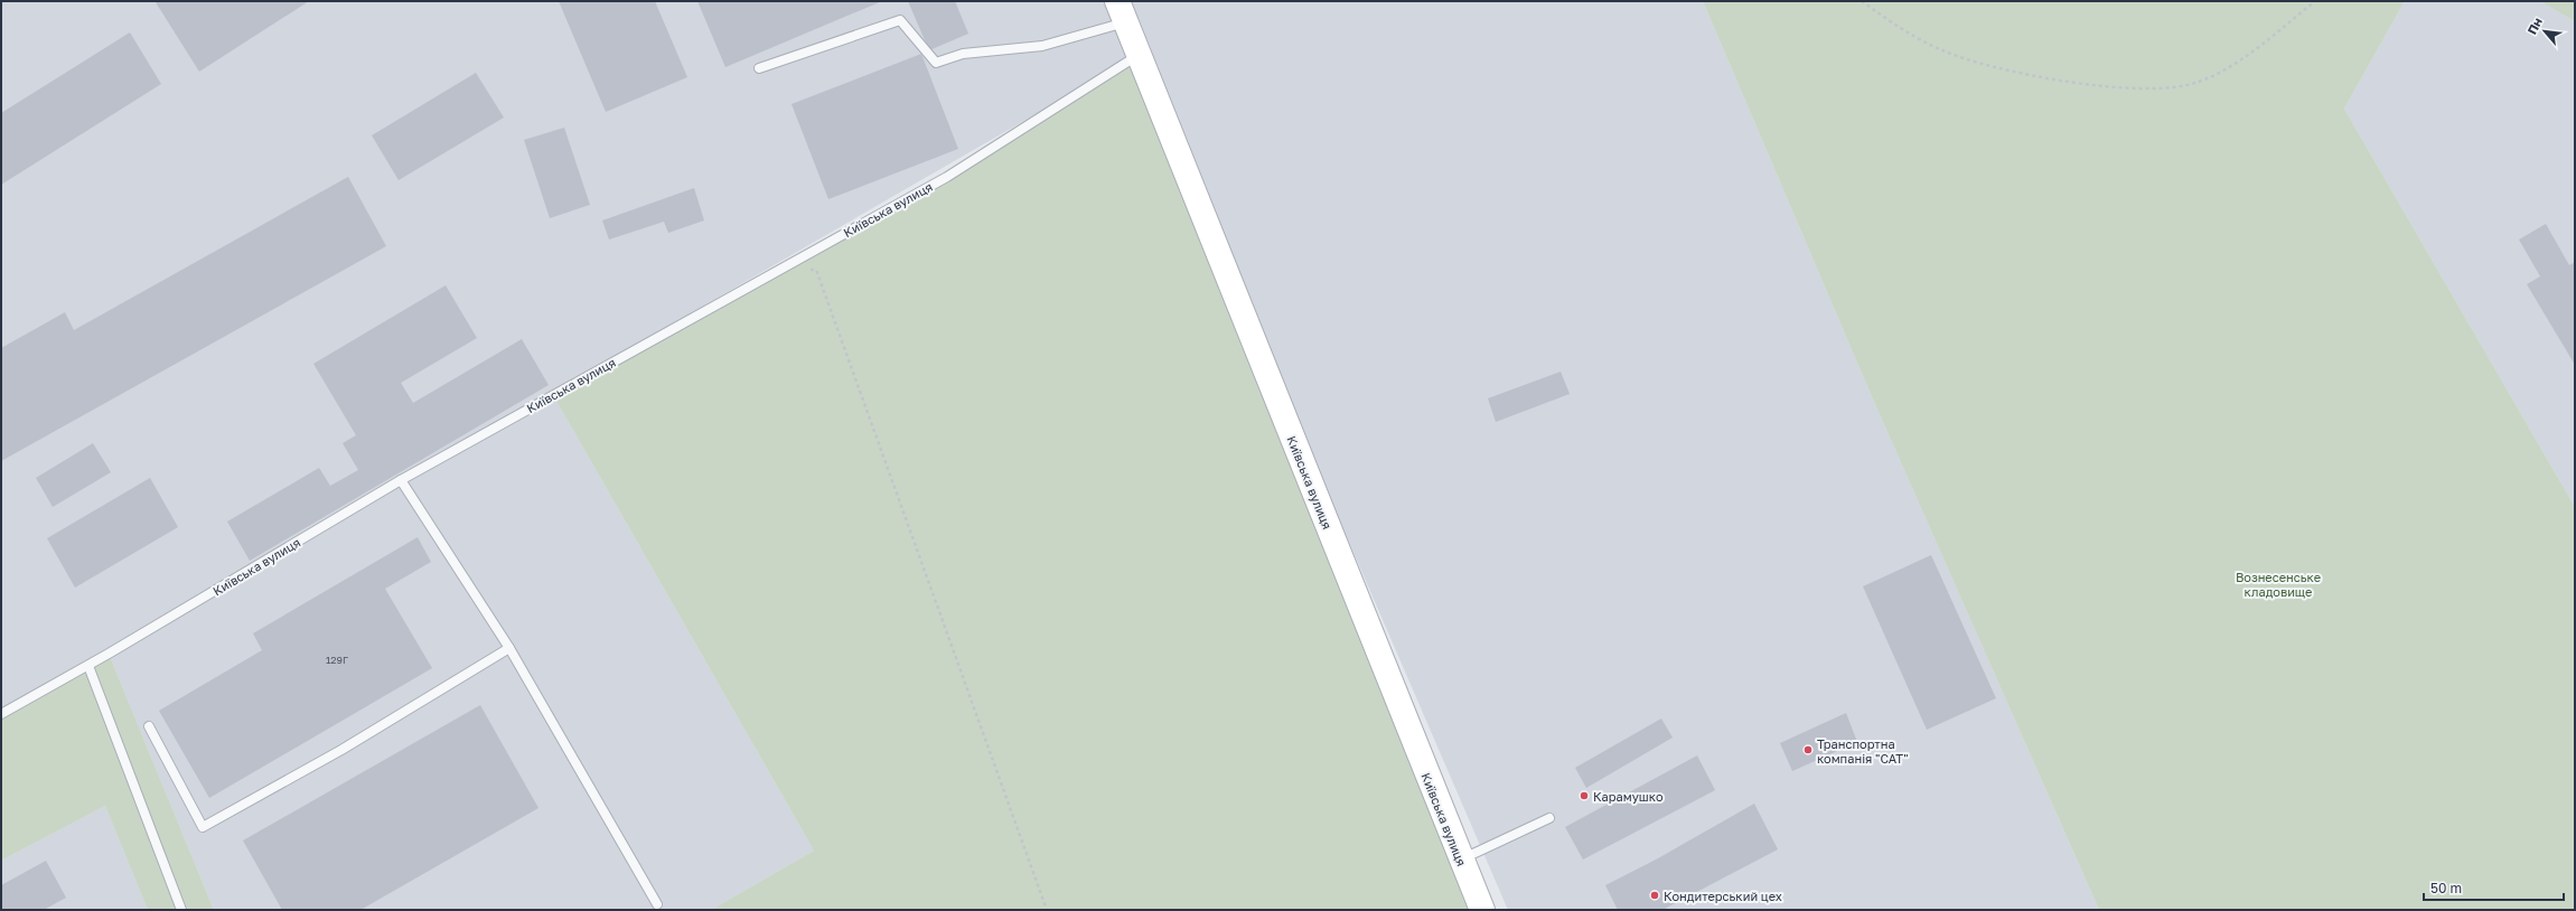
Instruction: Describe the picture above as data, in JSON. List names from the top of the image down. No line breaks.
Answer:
{"streets":{"main road":["Київська вулиця"]},"parks":["Вознесенське кладовище"],"places":["Транспортна компанія \"САТ\"","Карамушко","Кондитерський цех"],"house_numbers":["129Г"],"scale_bar":"50 m","north":"top left"}
